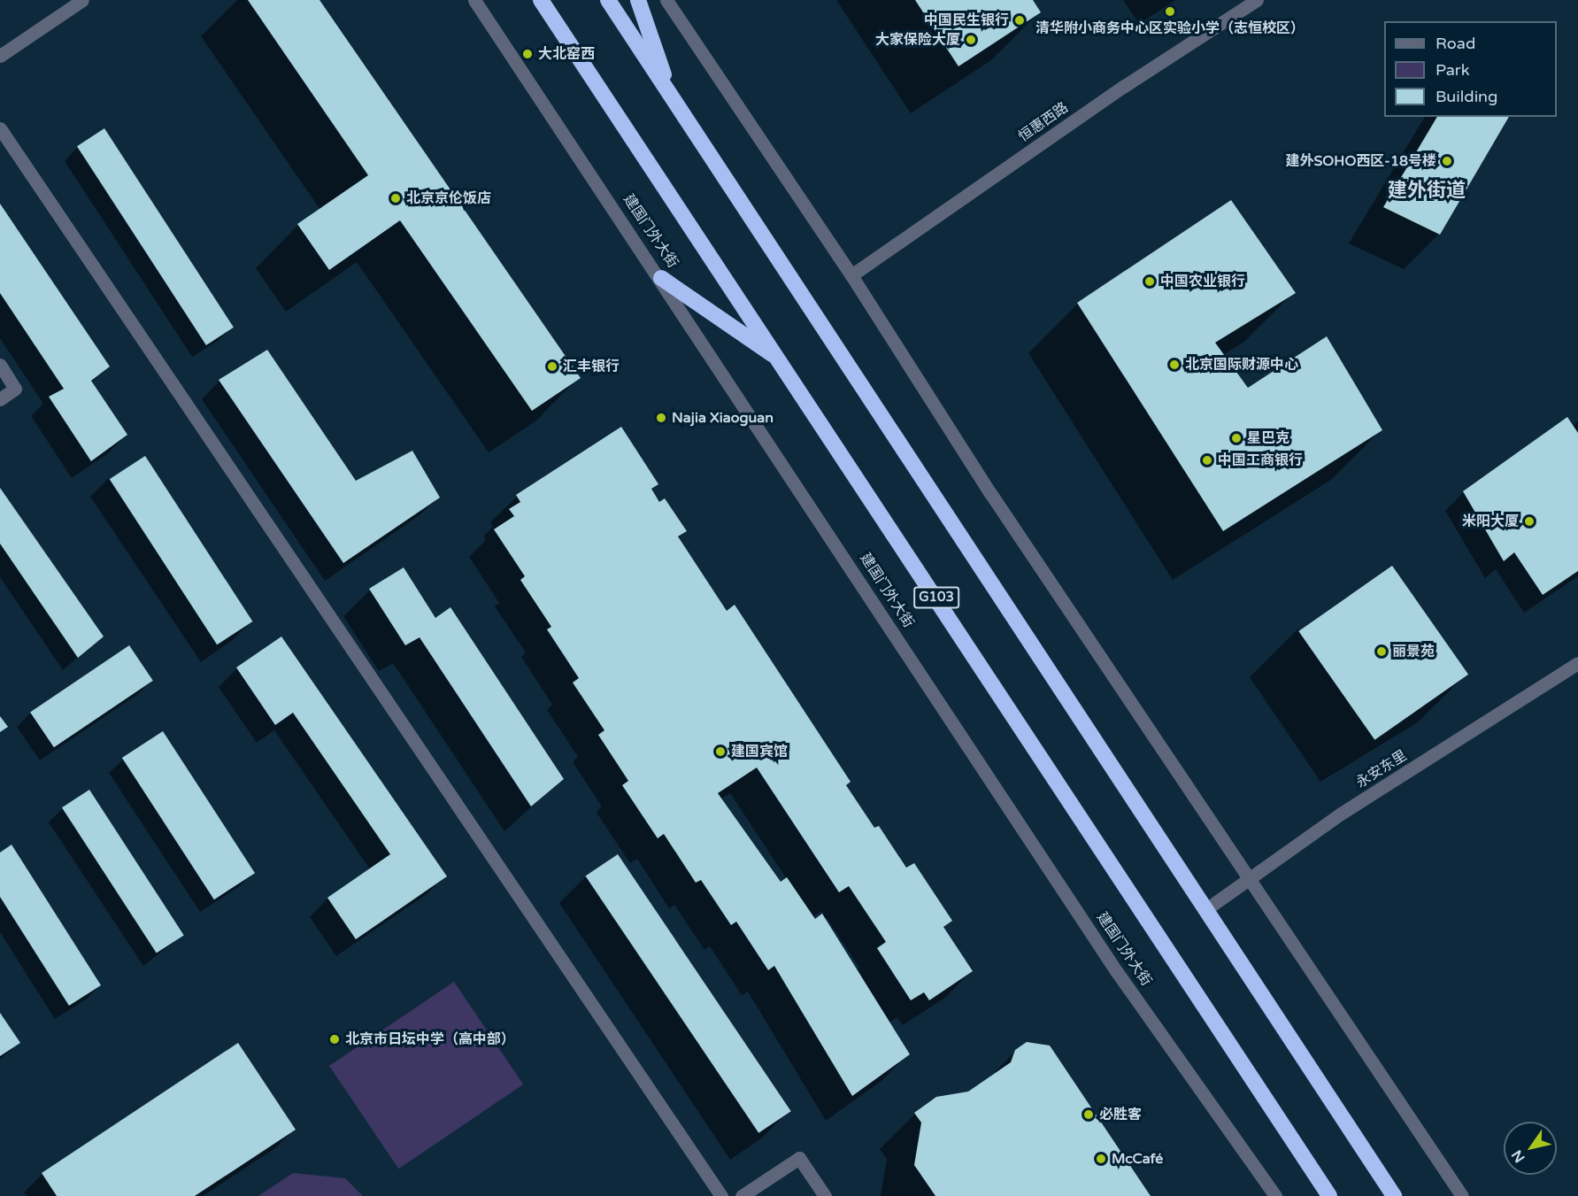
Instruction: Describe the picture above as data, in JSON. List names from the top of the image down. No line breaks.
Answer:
{"streets":{"highway":["G103"],"street":["恒惠西路","建国门外大街","永安东里"]},"districts":["建外街道"],"places":["清华附小商务中心区实验小学（志恒校区）","中国民生银行","大家保险大厦","大北窑西","建外SOHO西区-18号楼","北京京伦饭店","中国农业银行","北京国际财源中心","汇丰银行","Najia Xiaoguan","星巴克","中国工商银行","米阳大厦","丽景苑","建国宾馆","北京市日坛中学（高中部）","必胜客","McCafé"],"legend":["Road","Park","Building"],"north":"bottom left"}
